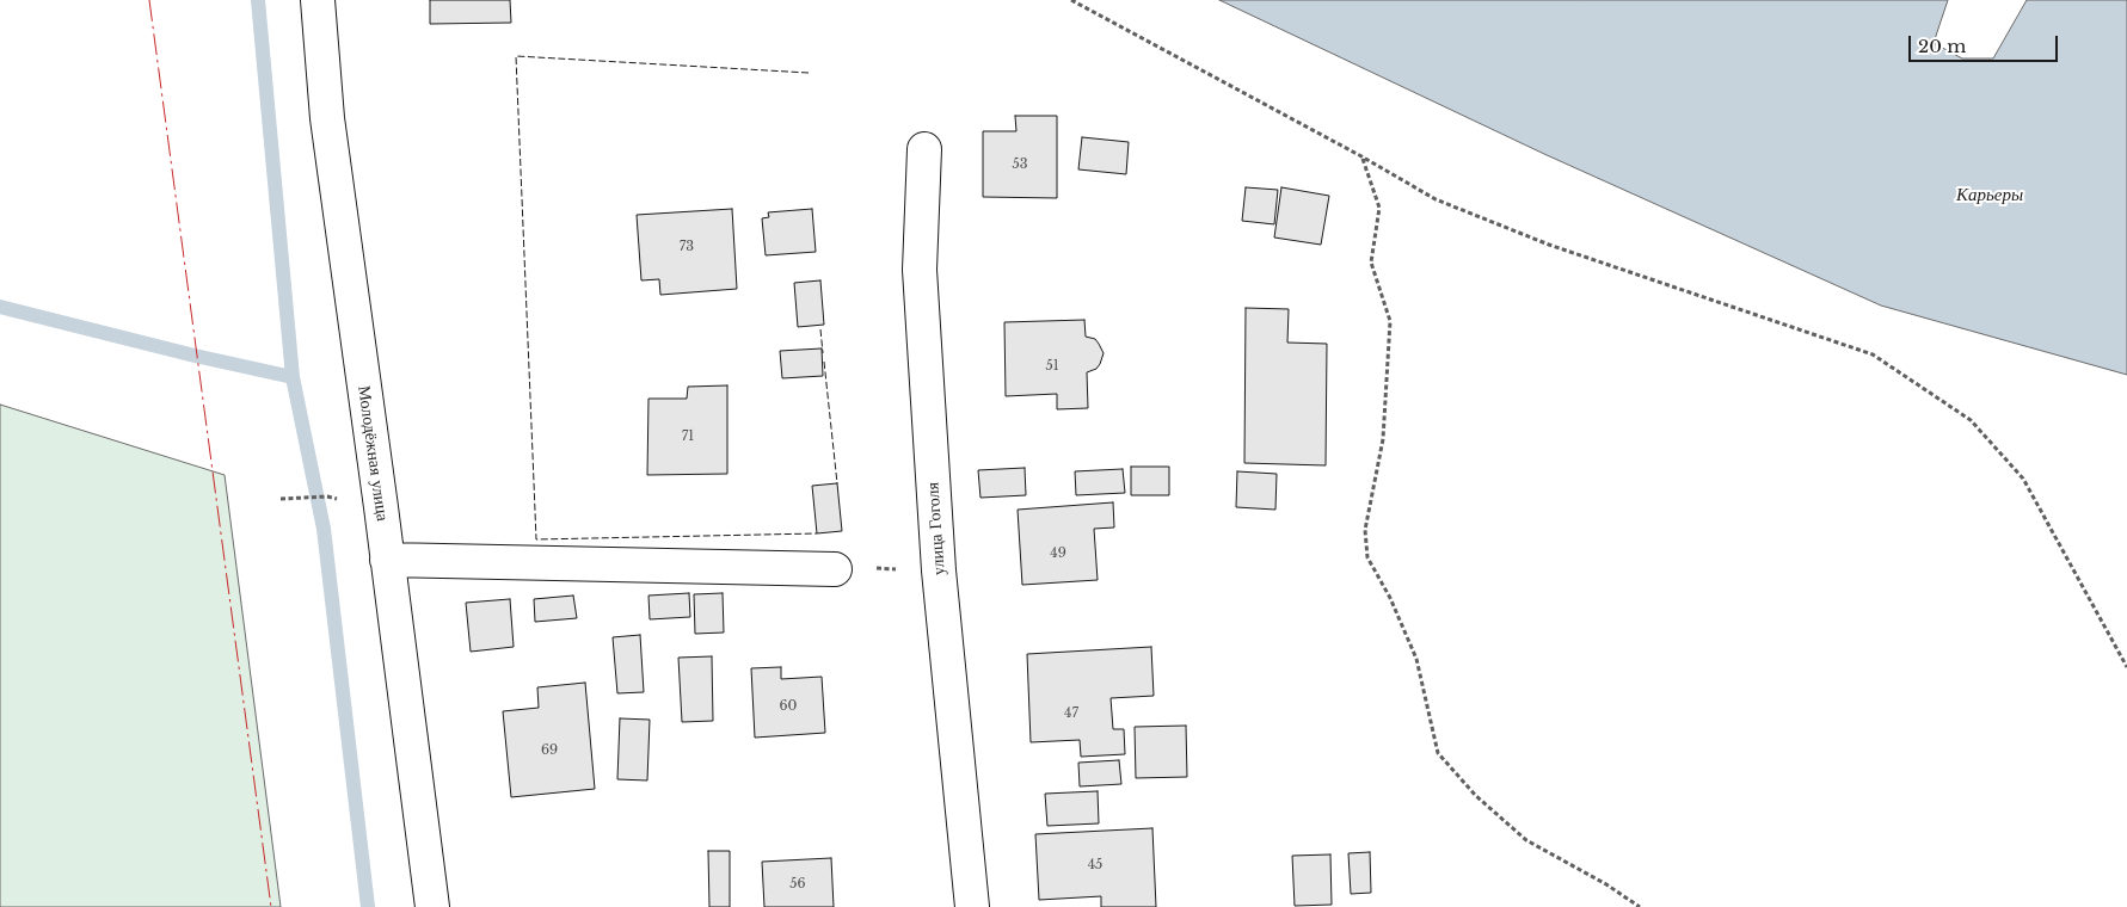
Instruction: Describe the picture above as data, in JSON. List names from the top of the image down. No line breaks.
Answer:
{"streets":{"street":["Молодёжная улица","улица Гоголя"]},"water":["Карьеры"],"house_numbers":["53","73","51","71","49","60","47","69","45","56"],"scale_bar":"20 m"}
